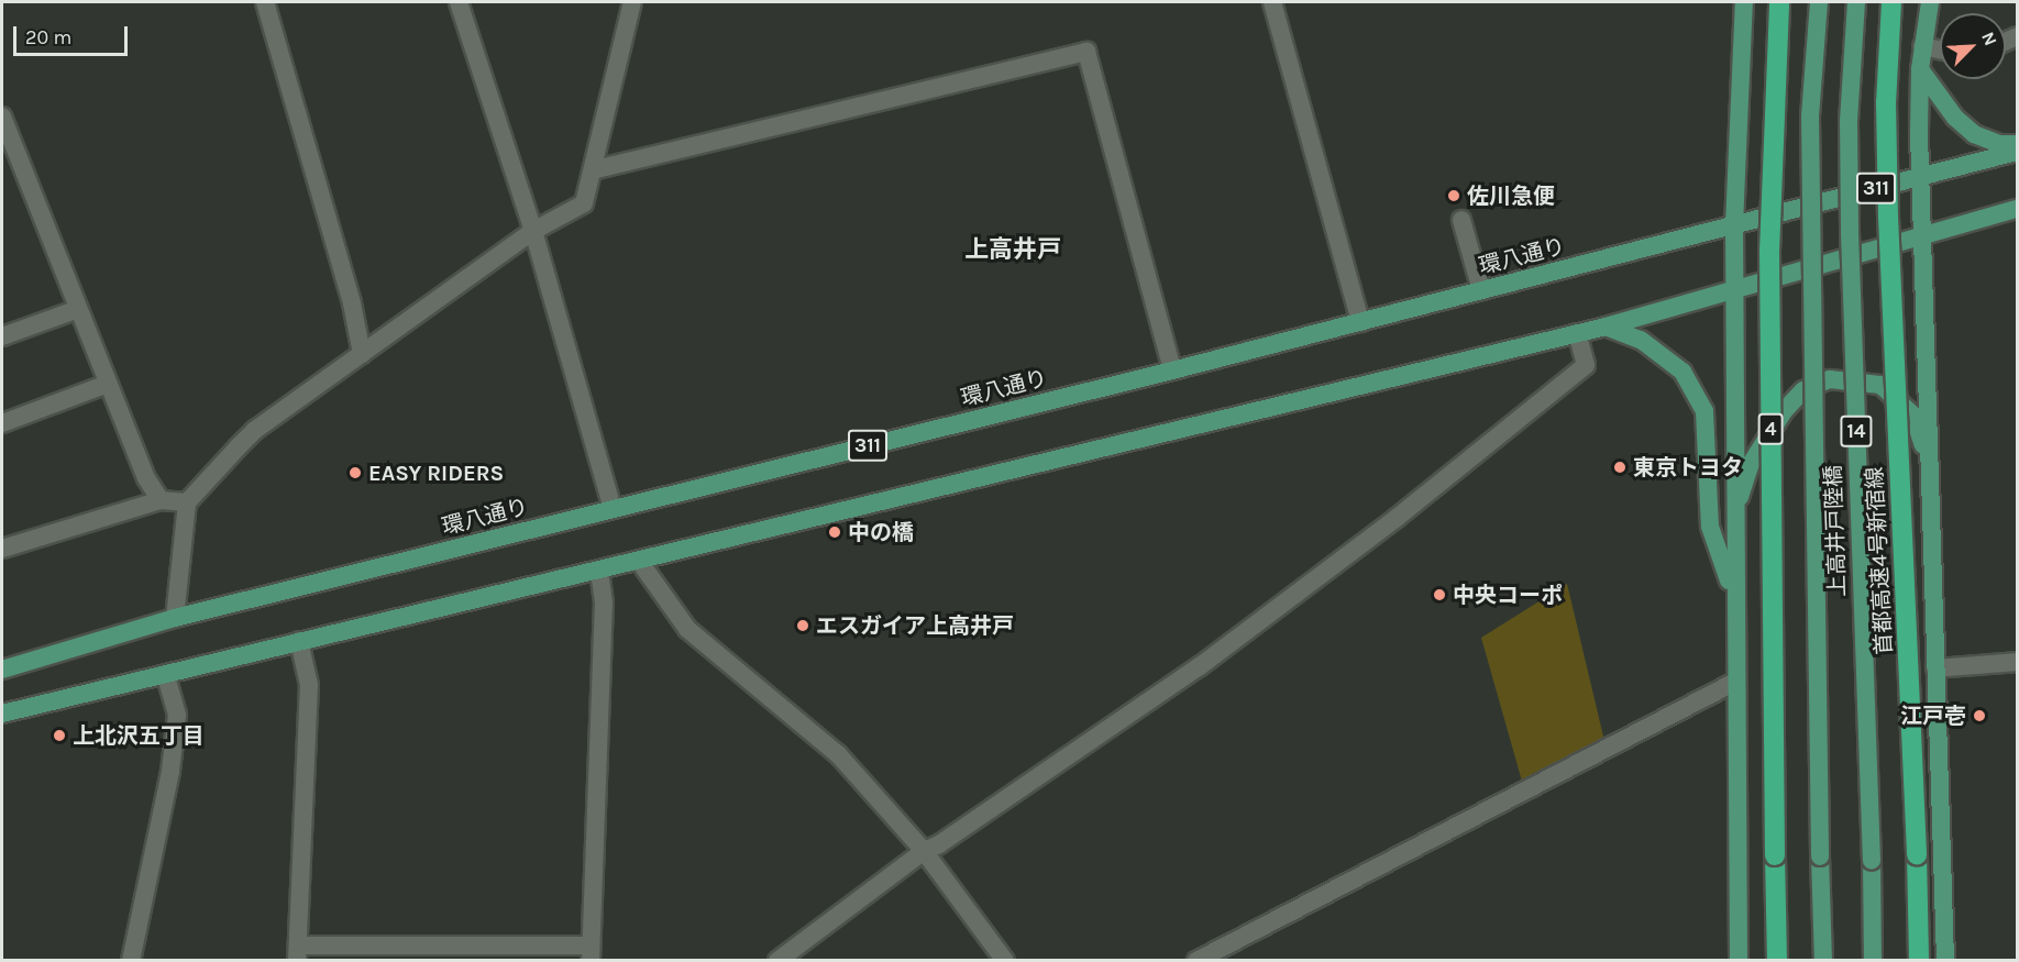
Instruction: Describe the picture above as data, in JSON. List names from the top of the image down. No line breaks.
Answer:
{"streets":{"highway":["4","首都高速4号新宿線"],"main road":["311","環八通り","14","上高井戸陸橋"]},"districts":["上高井戸"],"places":["佐川急便","東京トヨタ","EASY RIDERS","中の橋","中央コーポ","エスガイア上高井戸","江戸壱","上北沢五丁目"],"scale_bar":"20 m","north":"top right"}
